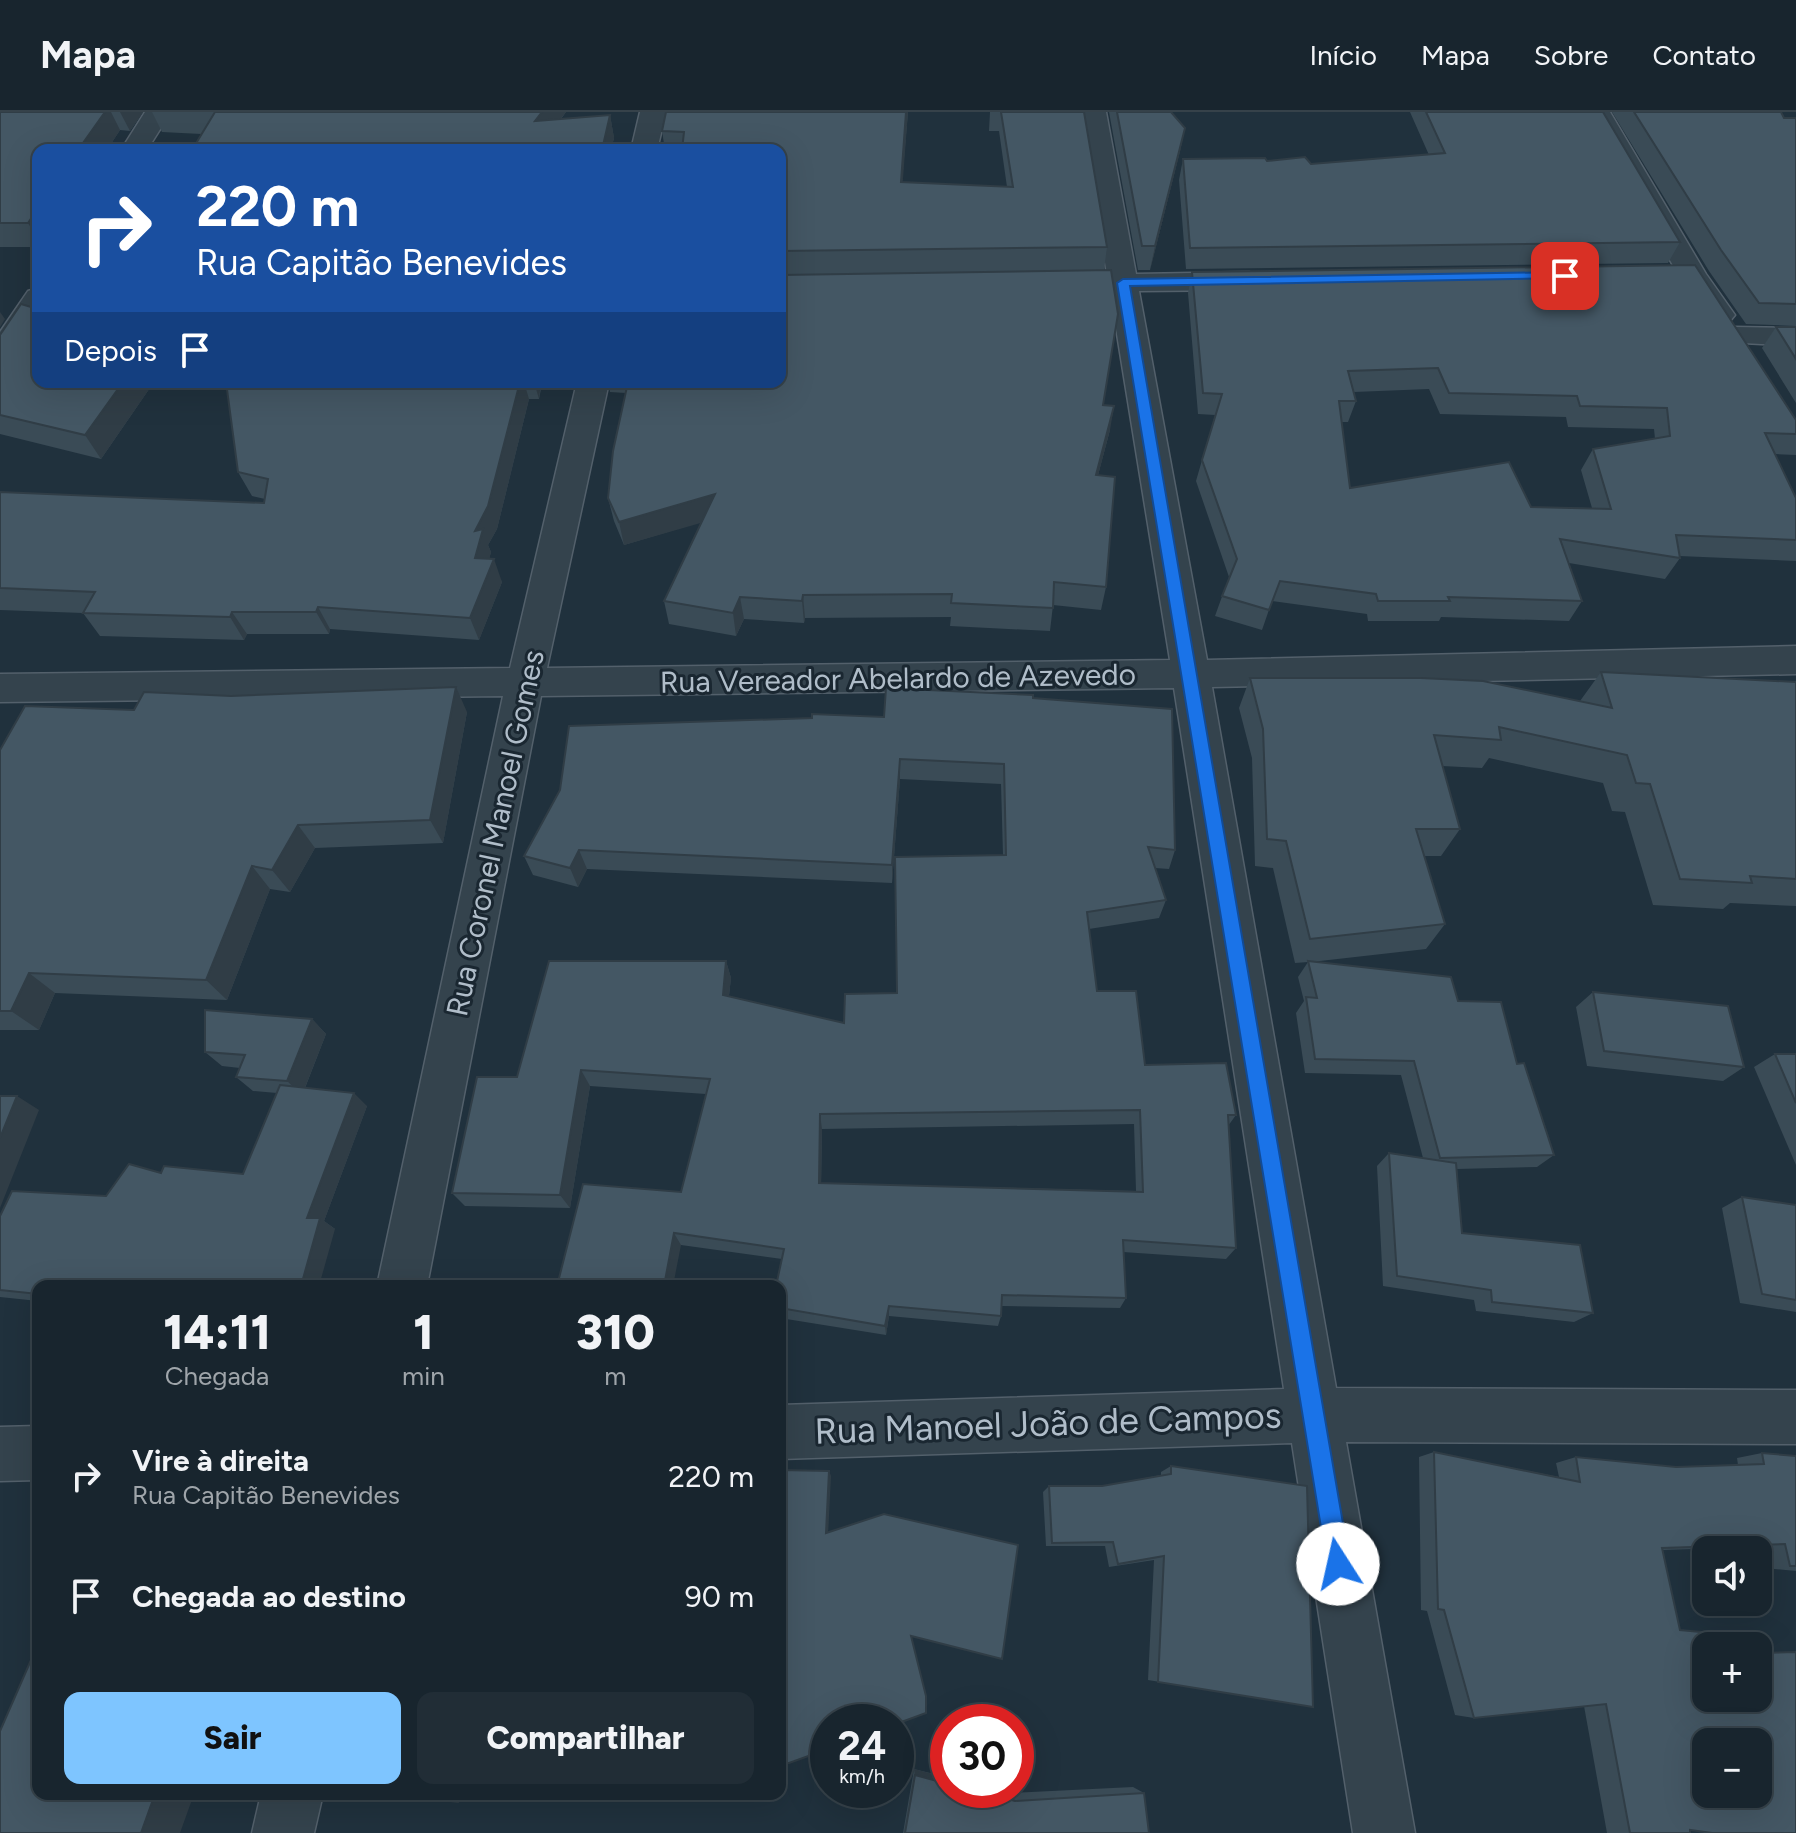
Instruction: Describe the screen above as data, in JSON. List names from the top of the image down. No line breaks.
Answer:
{"streets":{"street":["Rua Vereador Abelardo de Azevedo","Rua Coronel Manoel Gomes","Rua Manoel João de Campos"]},"crossings":[["Rua Vereador Abelardo de Azevedo","Rua Coronel Manoel Gomes"]],"page":{"header":"Mapa","nav":["Início","Mapa","Sobre","Contato"],"turn":["220 m","Rua Capitão Benevides"],"then":"Depois","eta":["14:11","Chegada","1","min","310","m"],"list":[{"name":"Vire à direita","note":"Rua Capitão Benevides","value":"220 m"},{"name":"Chegada ao destino","value":"90 m"}],"map_buttons":["+","−"],"buttons":["Sair","Compartilhar"],"speed":"24 km/h","limit":"30"}}
